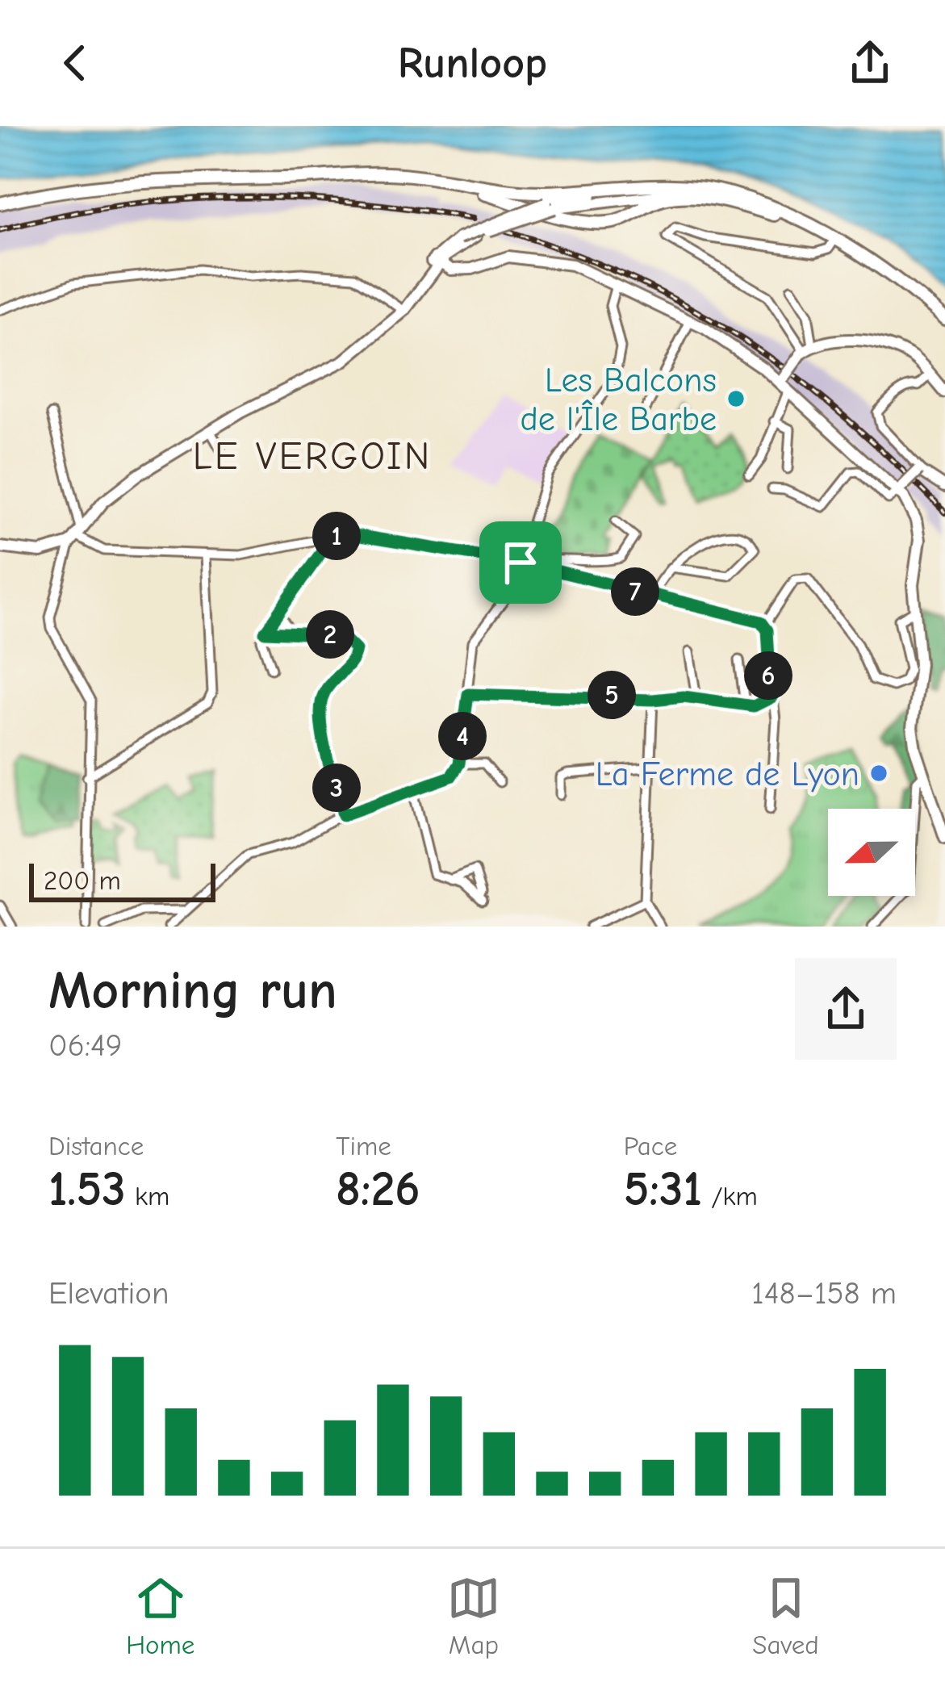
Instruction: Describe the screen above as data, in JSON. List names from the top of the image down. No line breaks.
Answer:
{"districts":["LE VERGOIN"],"places":["Les Balcons de l'Île Barbe","La Ferme de Lyon"],"scale_bar":"200 m","north":"left","page":{"header":"Runloop","pins":["1","7","2","6","5","4","3"],"scale":"200 m","heading":["Morning run","06:49"],"stats":[["Distance","1.53 km"],["Time","8:26"],["Pace","5:31 /km"]],"chart":["Elevation","148–158 m"],"tabs":["Home","Map","Saved"]}}
